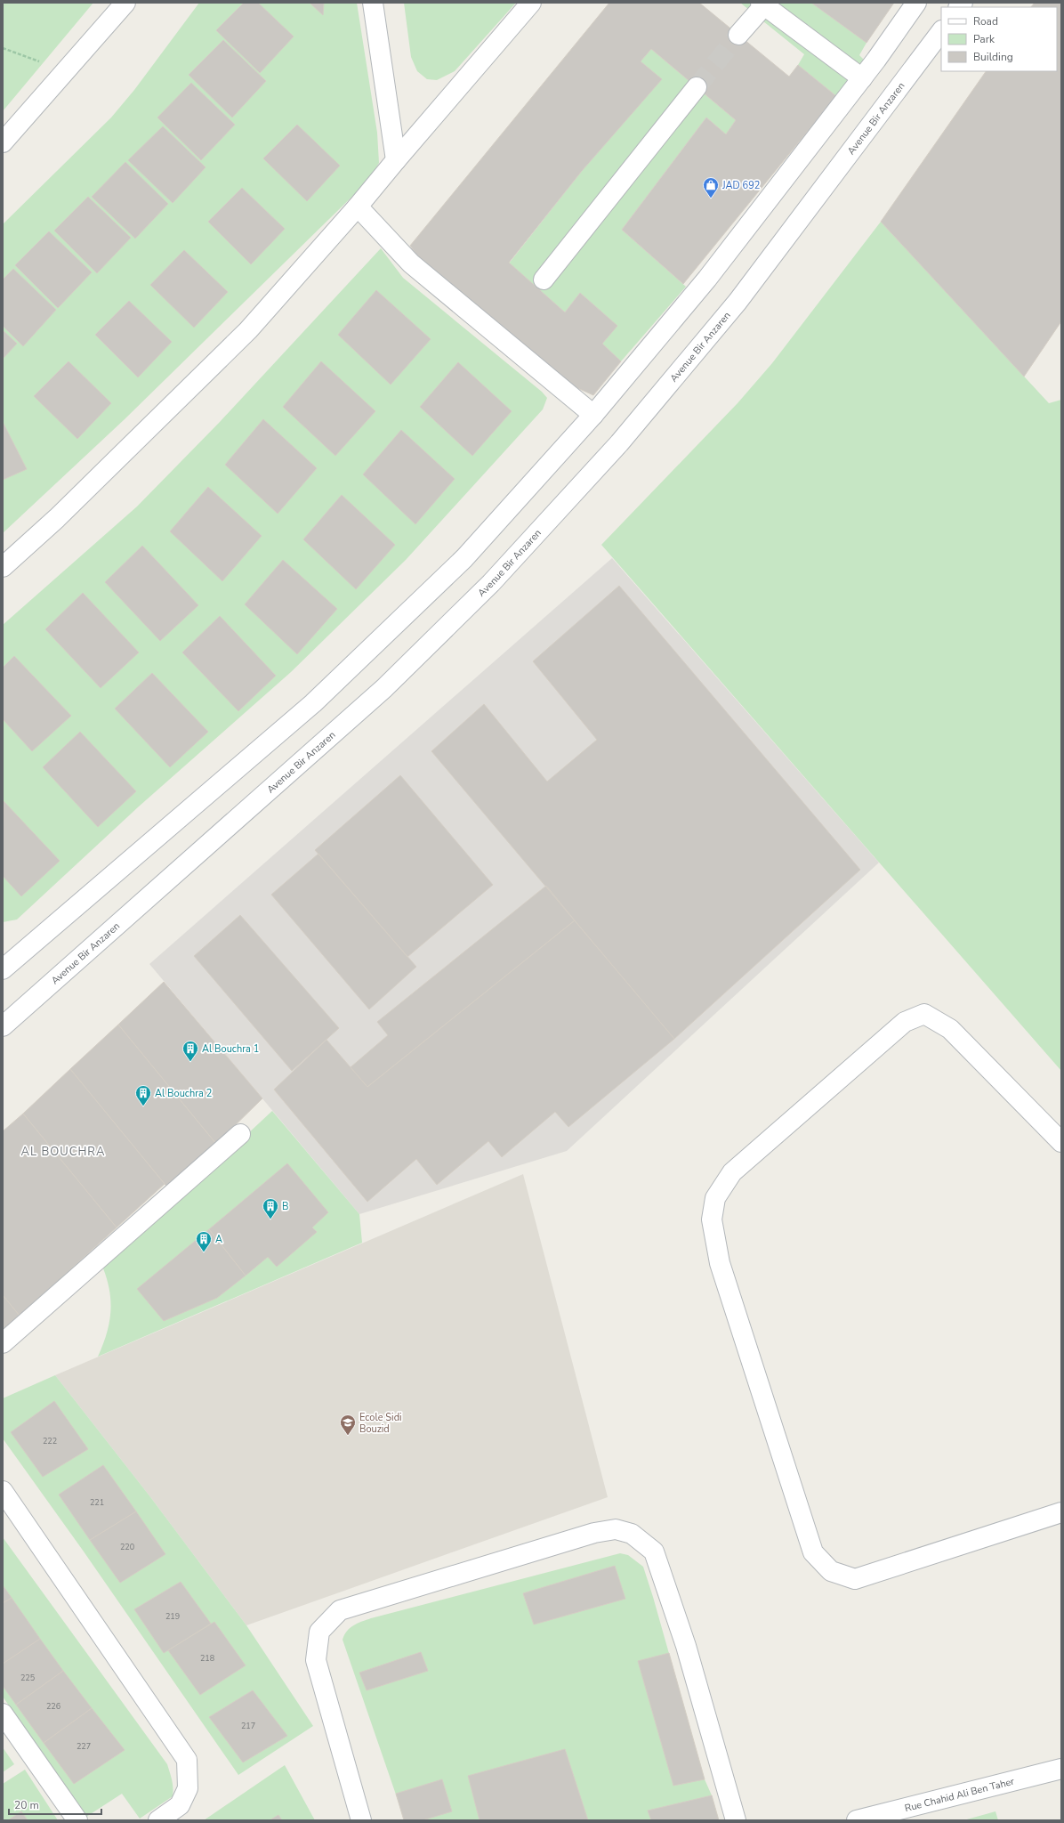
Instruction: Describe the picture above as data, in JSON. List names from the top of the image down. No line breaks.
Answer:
{"streets":{"street":["Avenue Bir Anzaren","Rue Chahid Ali Ben Taher"]},"districts":["AL BOUCHRA"],"places":{"shop":["JAD 692"],"building":["Al Bouchra 1","Al Bouchra 2","B","A"],"school or university":["Ecole Sidi Bouzid"]},"house_numbers":["222","221","220","219","218","225","226","217","227"],"legend":["Road","Park","Building"],"scale_bar":"20 m"}
